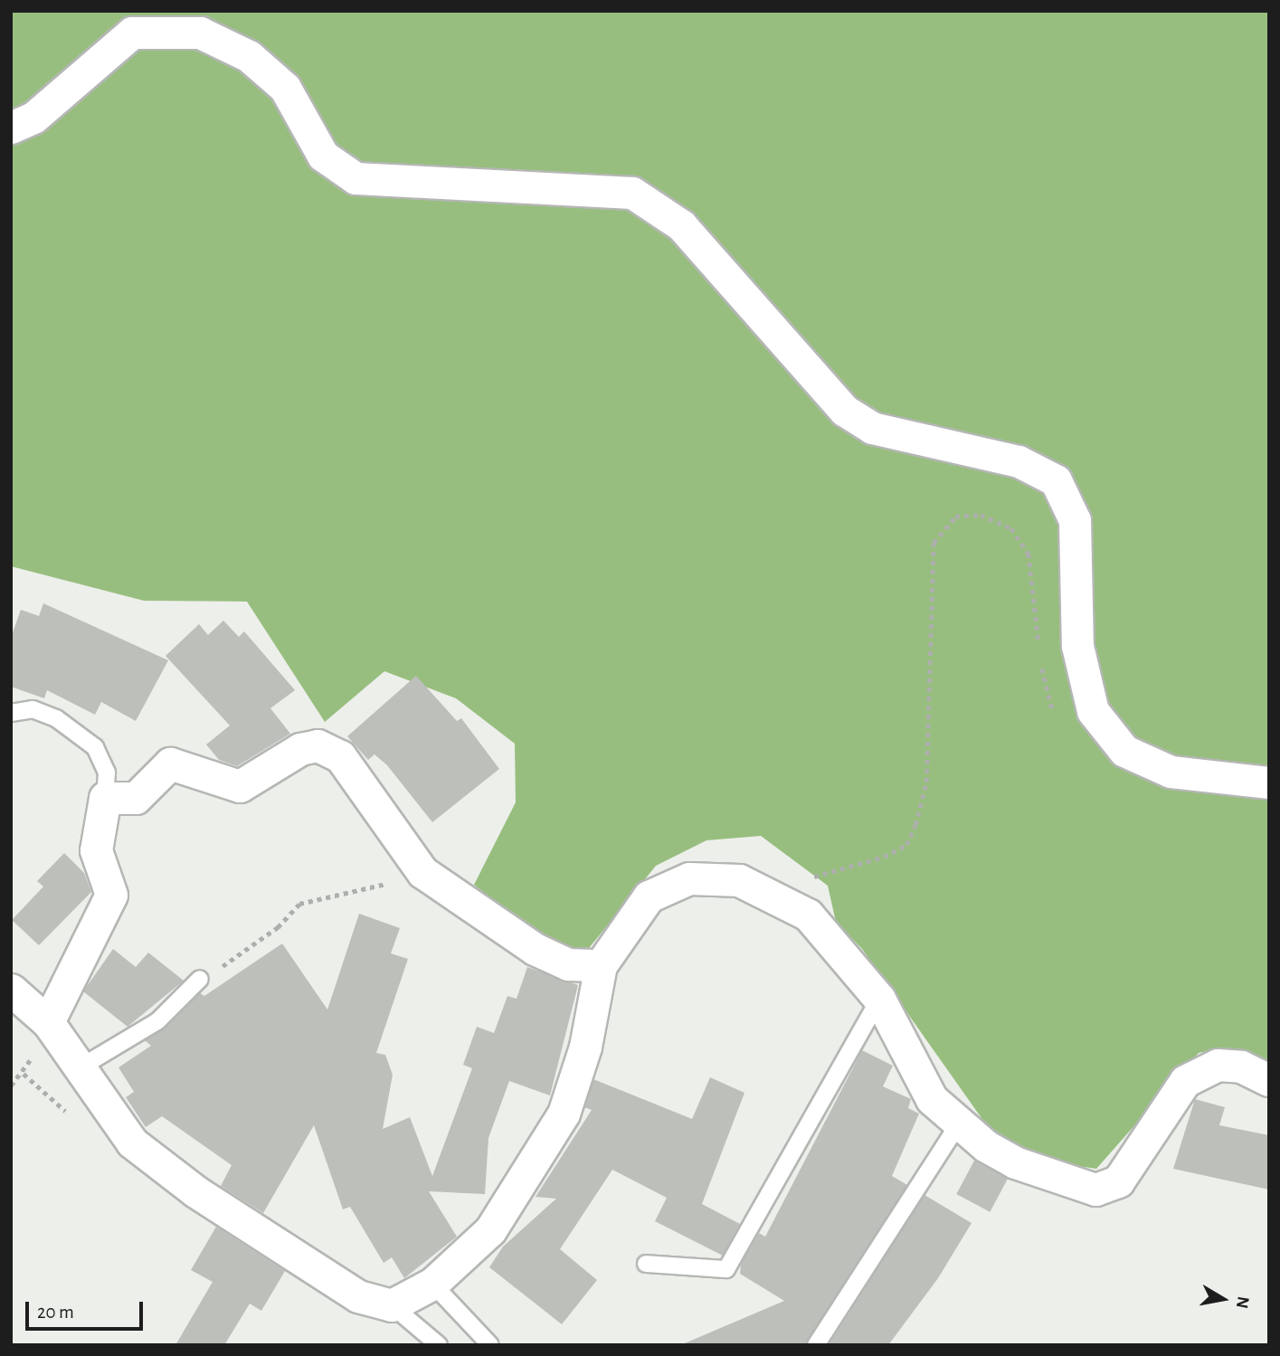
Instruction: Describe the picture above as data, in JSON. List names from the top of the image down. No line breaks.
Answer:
{"scale_bar":"20 m","north":"right"}
